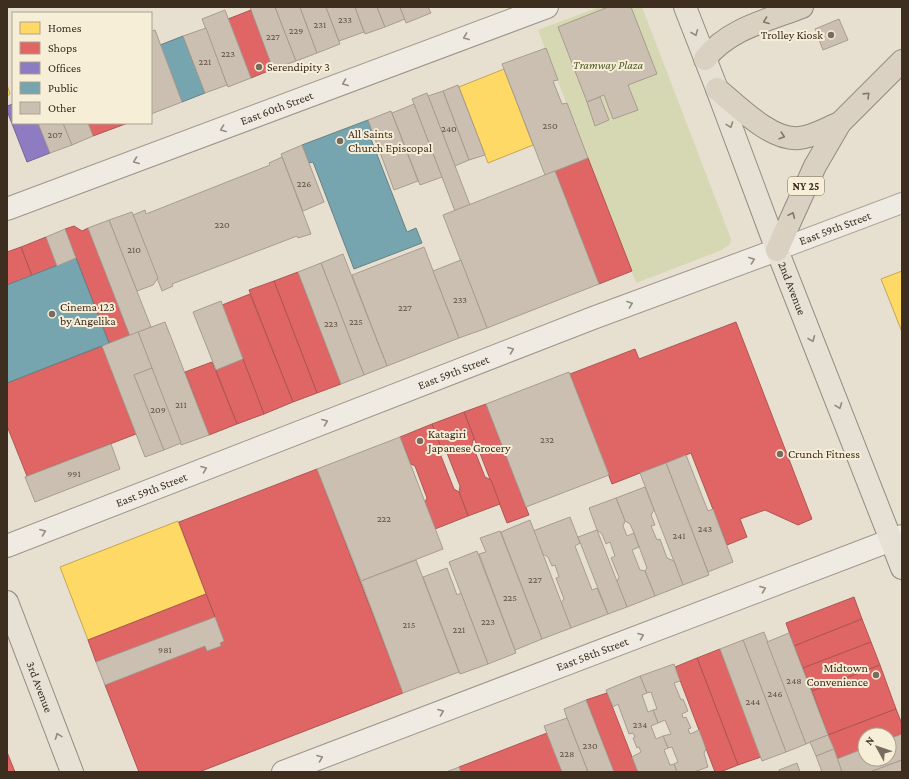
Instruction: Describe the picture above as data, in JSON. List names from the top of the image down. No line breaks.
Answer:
{"streets":{"highway":["NY 25"],"main road":["East 60th Street","East 59th Street","2nd Avenue","East 58th Street","3rd Avenue"]},"crossings":[["NY 25","East 59th Street"],["NY 25","2nd Avenue"],["East 59th Street","2nd Avenue"],["2nd Avenue","East 58th Street"]],"one_way":["East 60th Street","East 59th Street","2nd Avenue","East 58th Street","3rd Avenue"],"parks":["Tramway Plaza"],"places":["Trolley Kiosk","Serendipity 3","All Saints Church Episcopal","Cinema 123 by Angelika","Katagiri Japanese Grocery","Crunch Fitness","Midtown Convenience"],"house_numbers":["233","231","229","227","223","221","250","240","207","226","220","210","233","227","225","223","211","209","232","991","222","243","241","227","225","223","215","221","981","248","246","244","234","230","228"],"legend":["Homes","Shops","Offices","Public","Other"],"north":"top left"}
